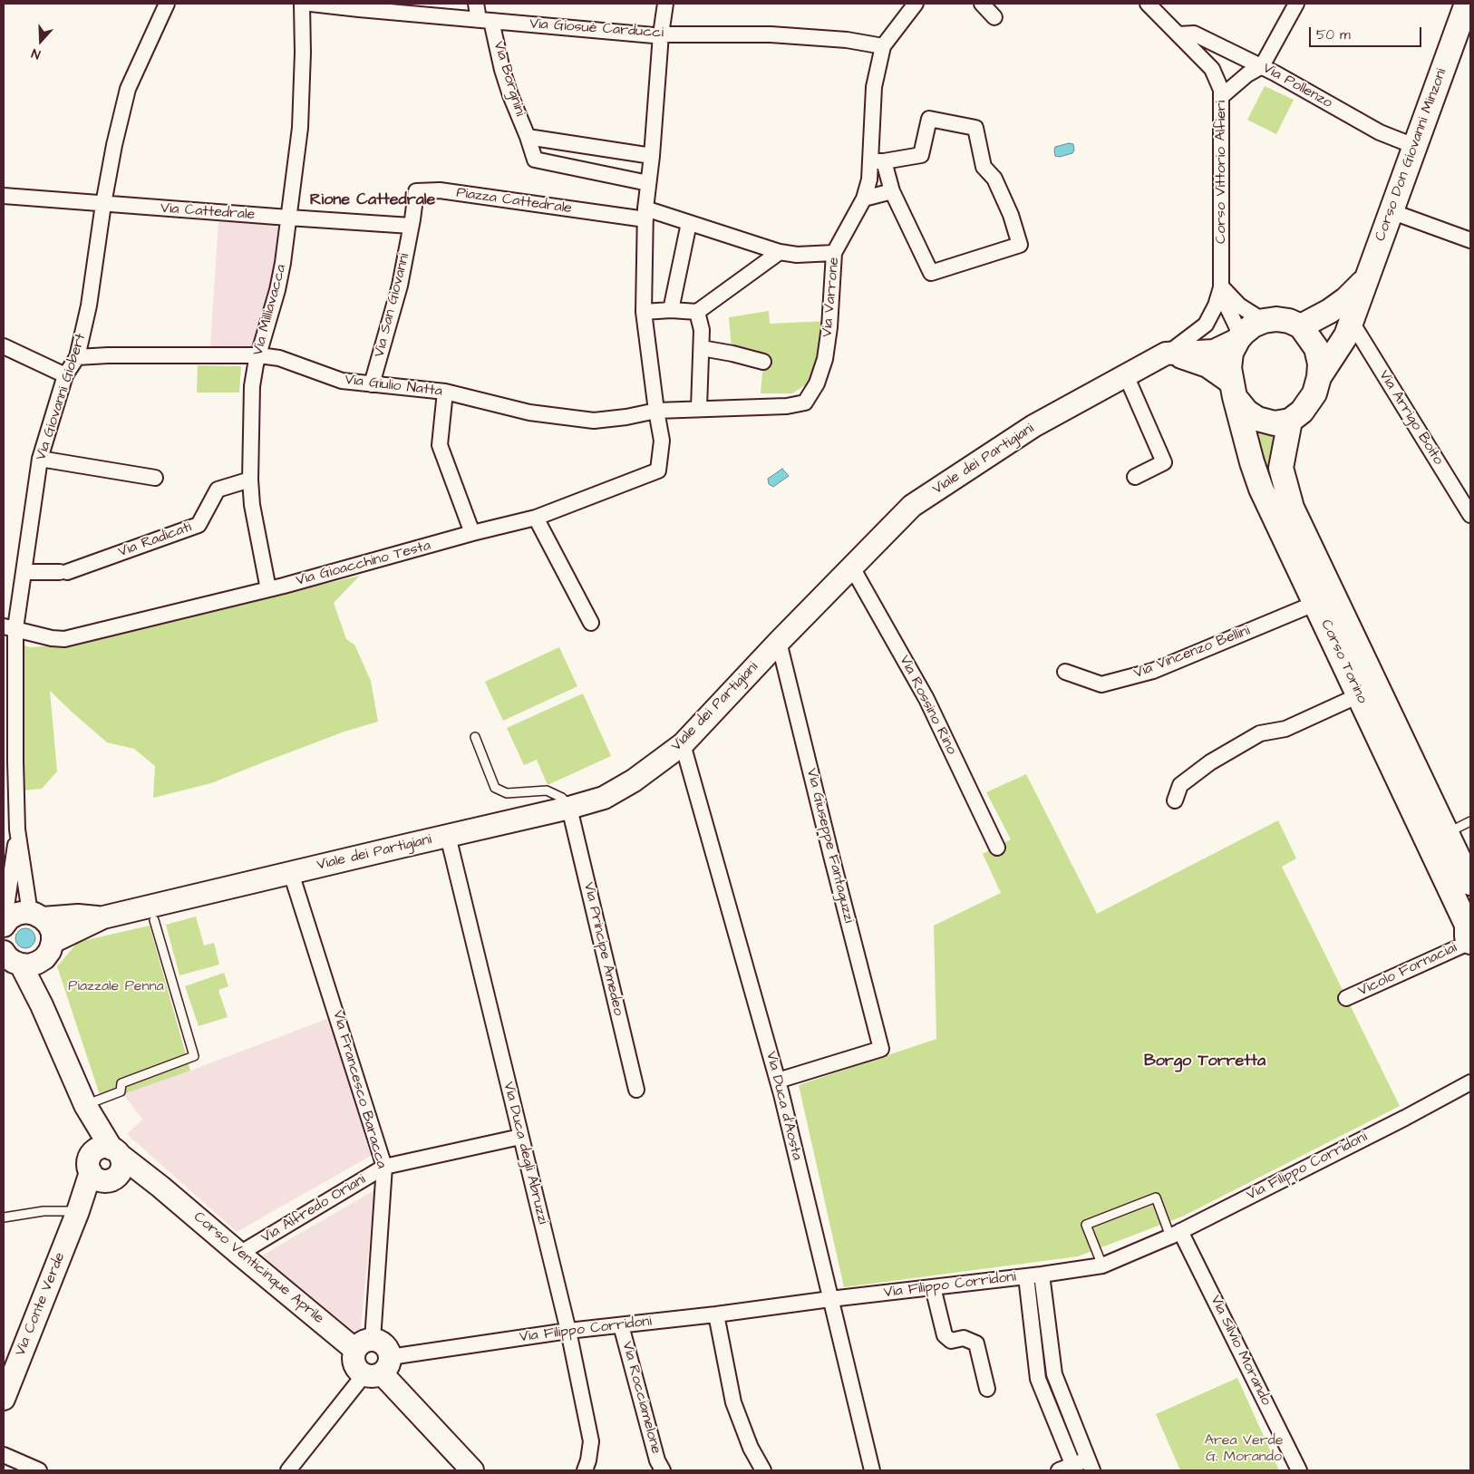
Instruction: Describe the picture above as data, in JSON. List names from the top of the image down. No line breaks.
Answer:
{"streets":{"main road":["Corso Don Giovanni Minzoni","Corso Torino"],"street":["Via Giosuè Carducci","Via Borgnini","Via Pollenzo","Corso Vittorio Alfieri","Piazza Cattedrale","Via Cattedrale","Via Varrone","Via San Giovanni","Via Milliavacca","Via Giulio Natta","Via Giovanni Giobert","Via Arrigo Boito","Viale dei Partigiani","Via Radicati","Via Gioacchino Testa","Via Vincenzo Bellini","Via Rossino Rino","Via Giuseppe Fantaguzzi","Via Principe Amedeo","Vicolo Fornaciai","Via Francesco Baracca","Via Duca d'Aosta","Via Duca degli Abruzzi","Via Filippo Corridoni","Via Alfredo Oriani","Corso Venticinque Aprile","Via Conte Verde","Via Silvio Morando","Via Rocciamelone"]},"crossings":[["Via Giosuè Carducci","Via Borgnini"],["Via Giosuè Carducci","Via Varrone"],["Via Pollenzo","Corso Don Giovanni Minzoni"],["Via Pollenzo","Corso Vittorio Alfieri"],["Corso Don Giovanni Minzoni","Corso Vittorio Alfieri"],["Corso Don Giovanni Minzoni","Via Arrigo Boito"],["Corso Don Giovanni Minzoni","Viale dei Partigiani"],["Corso Don Giovanni Minzoni","Corso Torino"],["Corso Vittorio Alfieri","Viale dei Partigiani"],["Corso Vittorio Alfieri","Corso Torino"],["Piazza Cattedrale","Via Cattedrale"],["Piazza Cattedrale","Via San Giovanni"],["Via Cattedrale","Via San Giovanni"],["Via Cattedrale","Via Milliavacca"],["Via Cattedrale","Via Giovanni Giobert"],["Via Varrone","Via Giulio Natta"],["Via Varrone","Via Gioacchino Testa"],["Via San Giovanni","Via Giulio Natta"],["Via Milliavacca","Via Giulio Natta"],["Via Milliavacca","Via Radicati"],["Via Milliavacca","Via Gioacchino Testa"],["Via Giulio Natta","Via Giovanni Giobert"],["Via Giulio Natta","Via Gioacchino Testa"],["Via Giovanni Giobert","Viale dei Partigiani"],["Via Giovanni Giobert","Via Radicati"],["Via Giovanni Giobert","Via Gioacchino Testa"],["Viale dei Partigiani","Corso Torino"],["Viale dei Partigiani","Via Rossino Rino"],["Viale dei Partigiani","Via Giuseppe Fantaguzzi"],["Viale dei Partigiani","Via Principe Amedeo"],["Viale dei Partigiani","Via Francesco Baracca"],["Viale dei Partigiani","Via Duca d'Aosta"],["Viale dei Partigiani","Via Duca degli Abruzzi"],["Via Vincenzo Bellini","Corso Torino"],["Corso Torino","Vicolo Fornaciai"],["Via Giuseppe Fantaguzzi","Via Duca d'Aosta"],["Via Francesco Baracca","Via Alfredo Oriani"],["Via Francesco Baracca","Corso Venticinque Aprile"],["Via Duca d'Aosta","Via Filippo Corridoni"],["Via Duca degli Abruzzi","Via Filippo Corridoni"],["Via Duca degli Abruzzi","Via Alfredo Oriani"],["Via Filippo Corridoni","Corso Venticinque Aprile"],["Via Filippo Corridoni","Via Silvio Morando"],["Via Filippo Corridoni","Via Rocciamelone"],["Via Alfredo Oriani","Corso Venticinque Aprile"],["Corso Venticinque Aprile","Via Conte Verde"]],"districts":["Rione Cattedrale","Borgo Torretta"],"parks":["Piazzale Penna","Area Verde G. Morando"],"scale_bar":"50 m","north":"bottom"}
